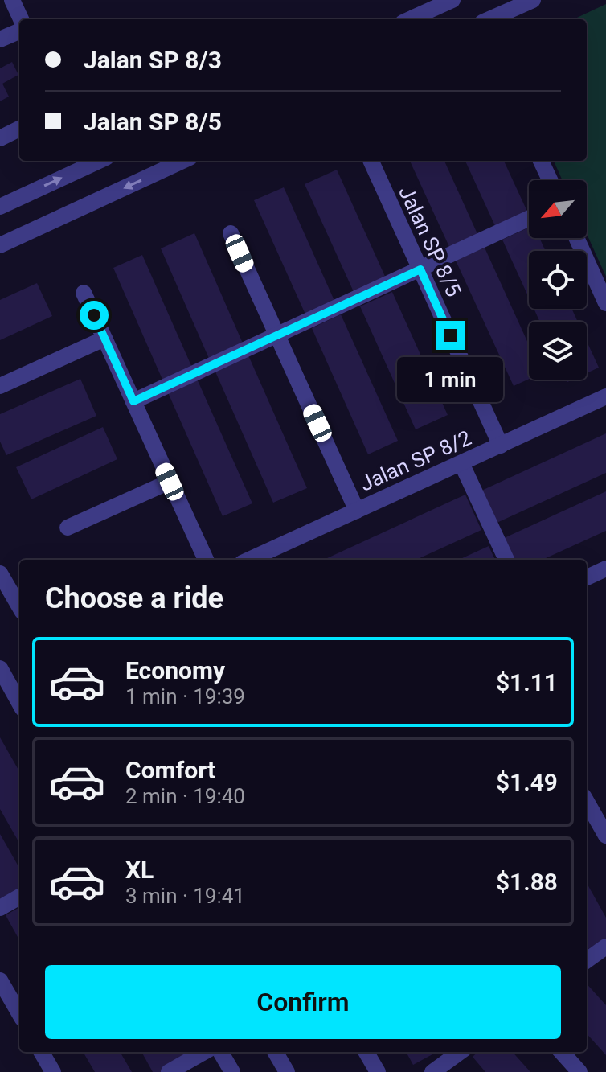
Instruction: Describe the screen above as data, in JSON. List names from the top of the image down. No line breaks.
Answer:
{"streets":{"street":["Jalan SP 8/5","Jalan SP 8/2"]},"crossings":[["Jalan SP 8/5","Jalan SP 8/2"]],"north":"bottom left","page":{"banner":["Jalan SP 8/3","Jalan SP 8/5"],"bubble":"1 min","heading":"Choose a ride","list":[{"name":"Economy","note":"1 min · 19:39","value":"$1.11"},{"name":"Comfort","note":"2 min · 19:40","value":"$1.49"},{"name":"XL","note":"3 min · 19:41","value":"$1.88"}],"buttons":"Confirm"}}
